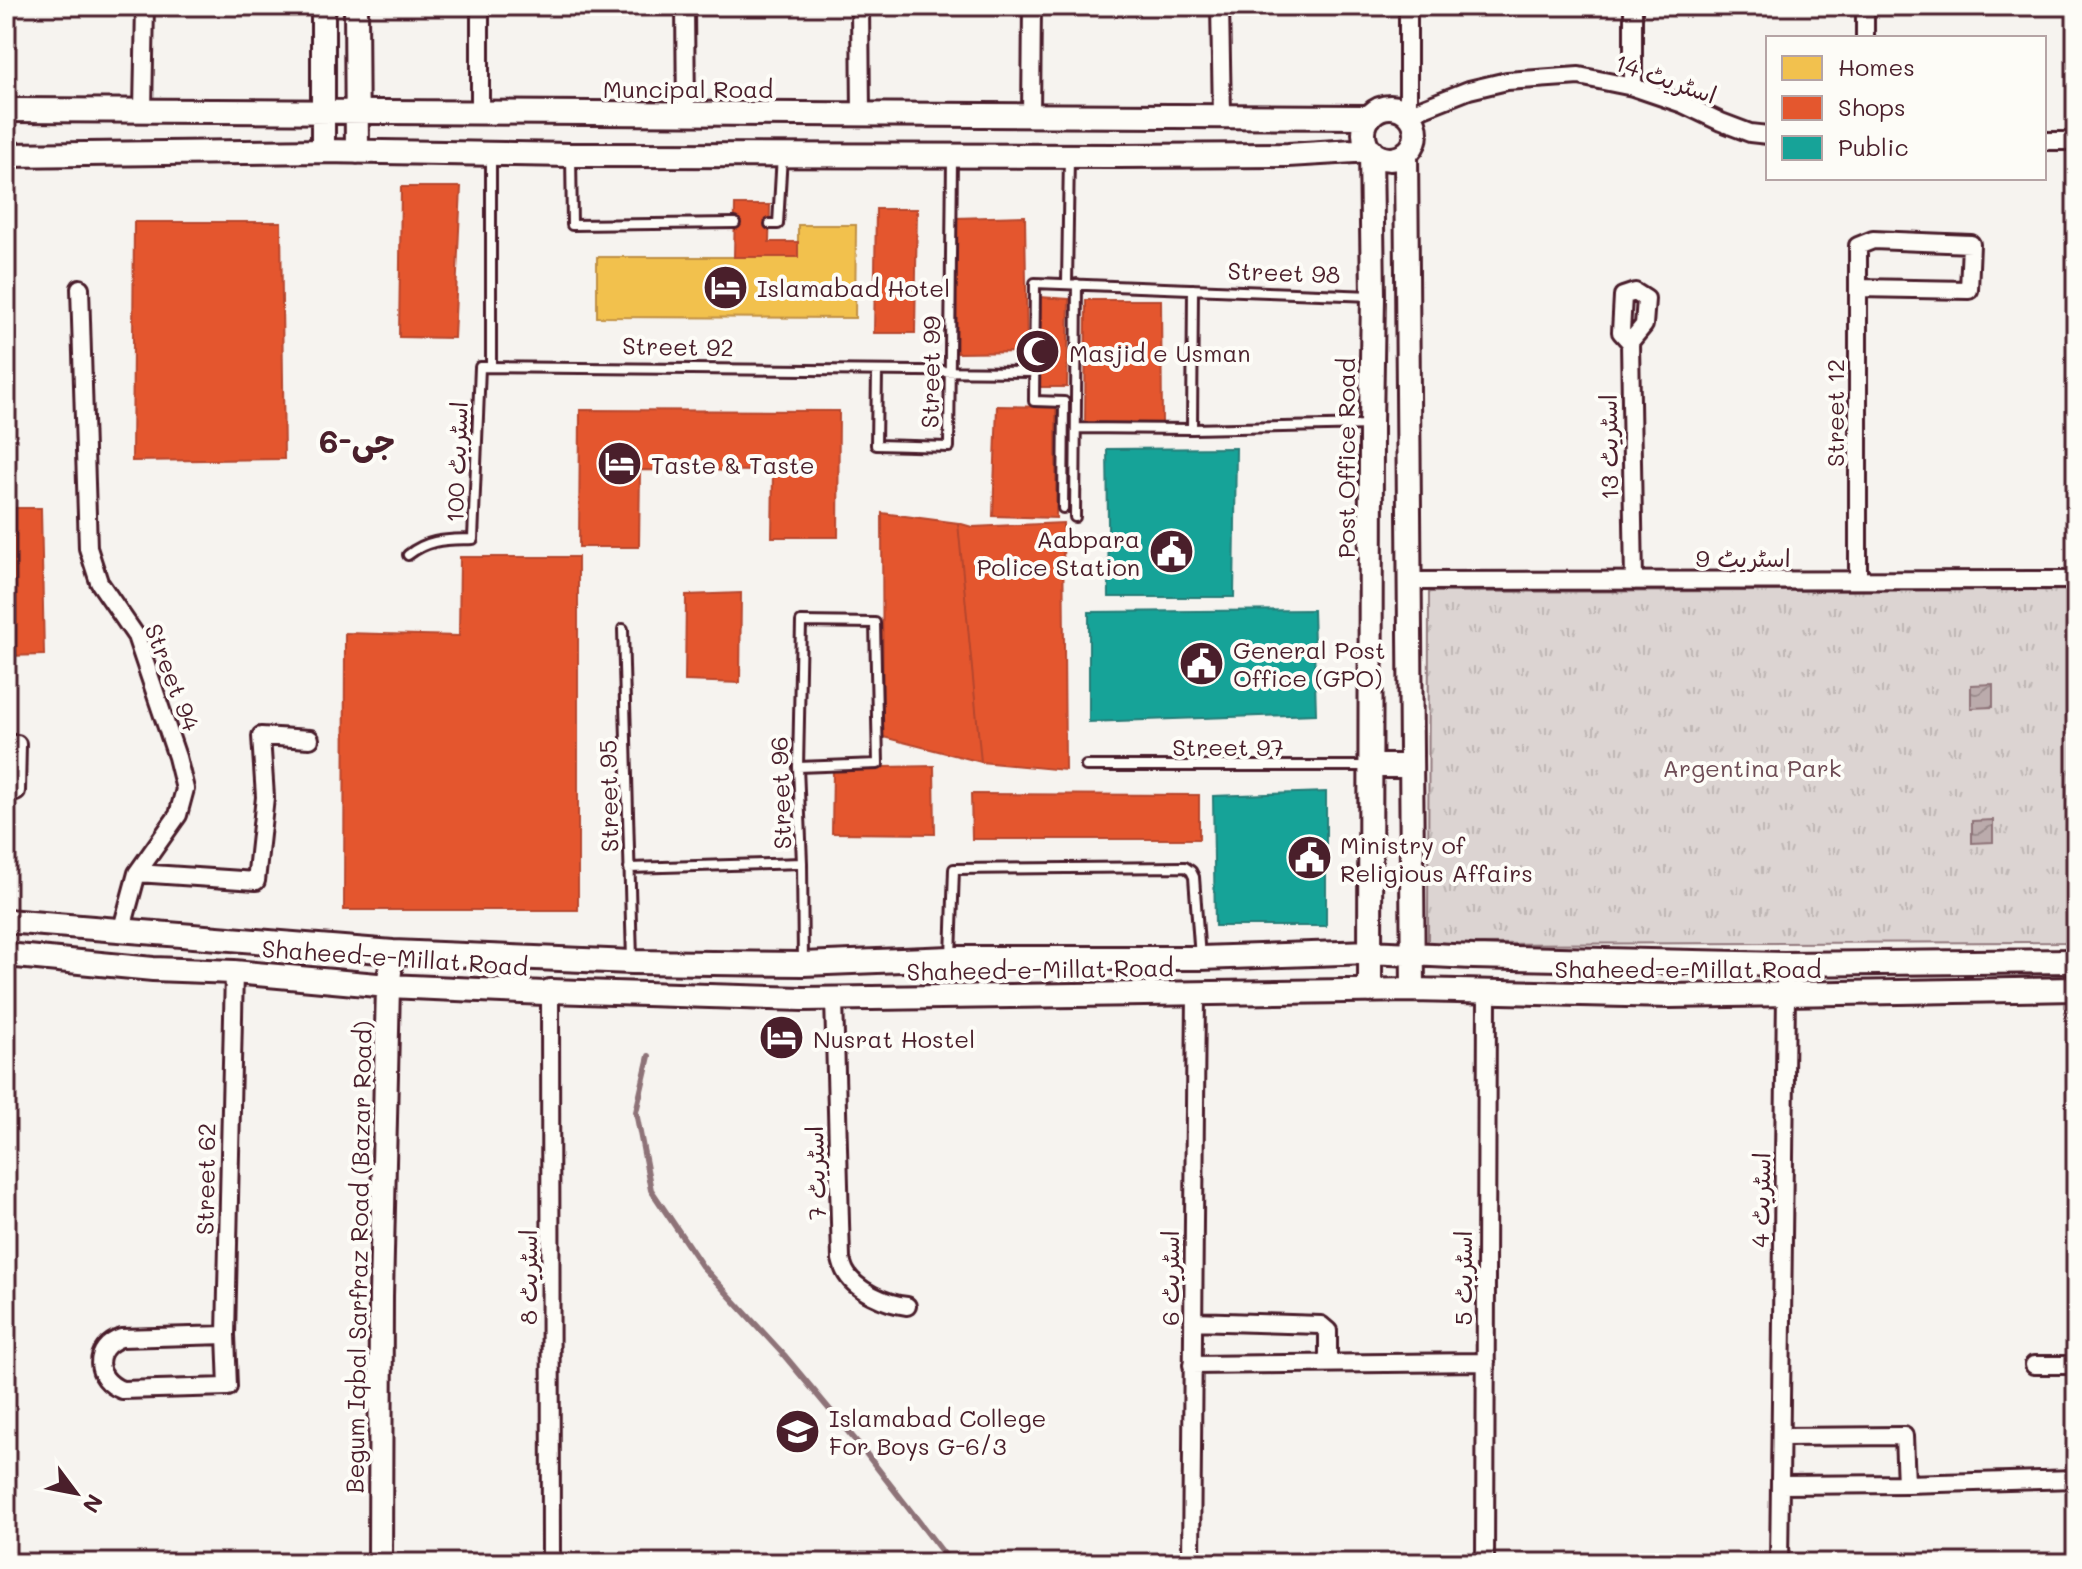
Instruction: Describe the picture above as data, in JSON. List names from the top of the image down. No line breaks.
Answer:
{"streets":{"street":["اسٹریٹ 14","Muncipal Road","Street 12","اسٹریٹ 13","Post Office Road","اسٹریٹ 9","Street 94","Shaheed-e-Millat Road","اسٹریٹ 7","Street 62","اسٹریٹ 4","Begum Iqbal Sarfraz Road (Bazar Road)","اسٹریٹ 8","اسٹریٹ 6","اسٹریٹ 5"],"lane":["Street 98","Street 92","Street 99","اسٹریٹ 100","Street 97","Street 96","Street 95"]},"crossings":[["اسٹریٹ 14","Muncipal Road"],["اسٹریٹ 14","Post Office Road"],["Muncipal Road","Post Office Road"],["Street 98","Street 92"],["Street 98","Post Office Road"],["Street 92","Street 99"],["Street 92","اسٹریٹ 100"],["Street 12","اسٹریٹ 9"],["اسٹریٹ 13","اسٹریٹ 9"],["Post Office Road","Street 97"],["Post Office Road","Shaheed-e-Millat Road"],["Street 94","Shaheed-e-Millat Road"],["Street 96","Shaheed-e-Millat Road"],["Street 95","Shaheed-e-Millat Road"],["Shaheed-e-Millat Road","اسٹریٹ 7"],["Shaheed-e-Millat Road","Street 62"],["Shaheed-e-Millat Road","اسٹریٹ 4"],["Shaheed-e-Millat Road","Begum Iqbal Sarfraz Road (Bazar Road)"],["Shaheed-e-Millat Road","اسٹریٹ 8"],["Shaheed-e-Millat Road","اسٹریٹ 6"],["Shaheed-e-Millat Road","اسٹریٹ 5"]],"districts":["جی-6"],"parks":["Argentina Park"],"places":{"hotel":["Islamabad Hotel","Taste & Taste","Nusrat Hostel"],"mosque":["Masjid e Usman"],"public building":["Aabpara Police Station","General Post Office (GPO)","Ministry of Religious Affairs"],"school or university":["Islamabad College For Boys G-6/3"]},"legend":["Homes","Shops","Public"],"north":"bottom right"}
